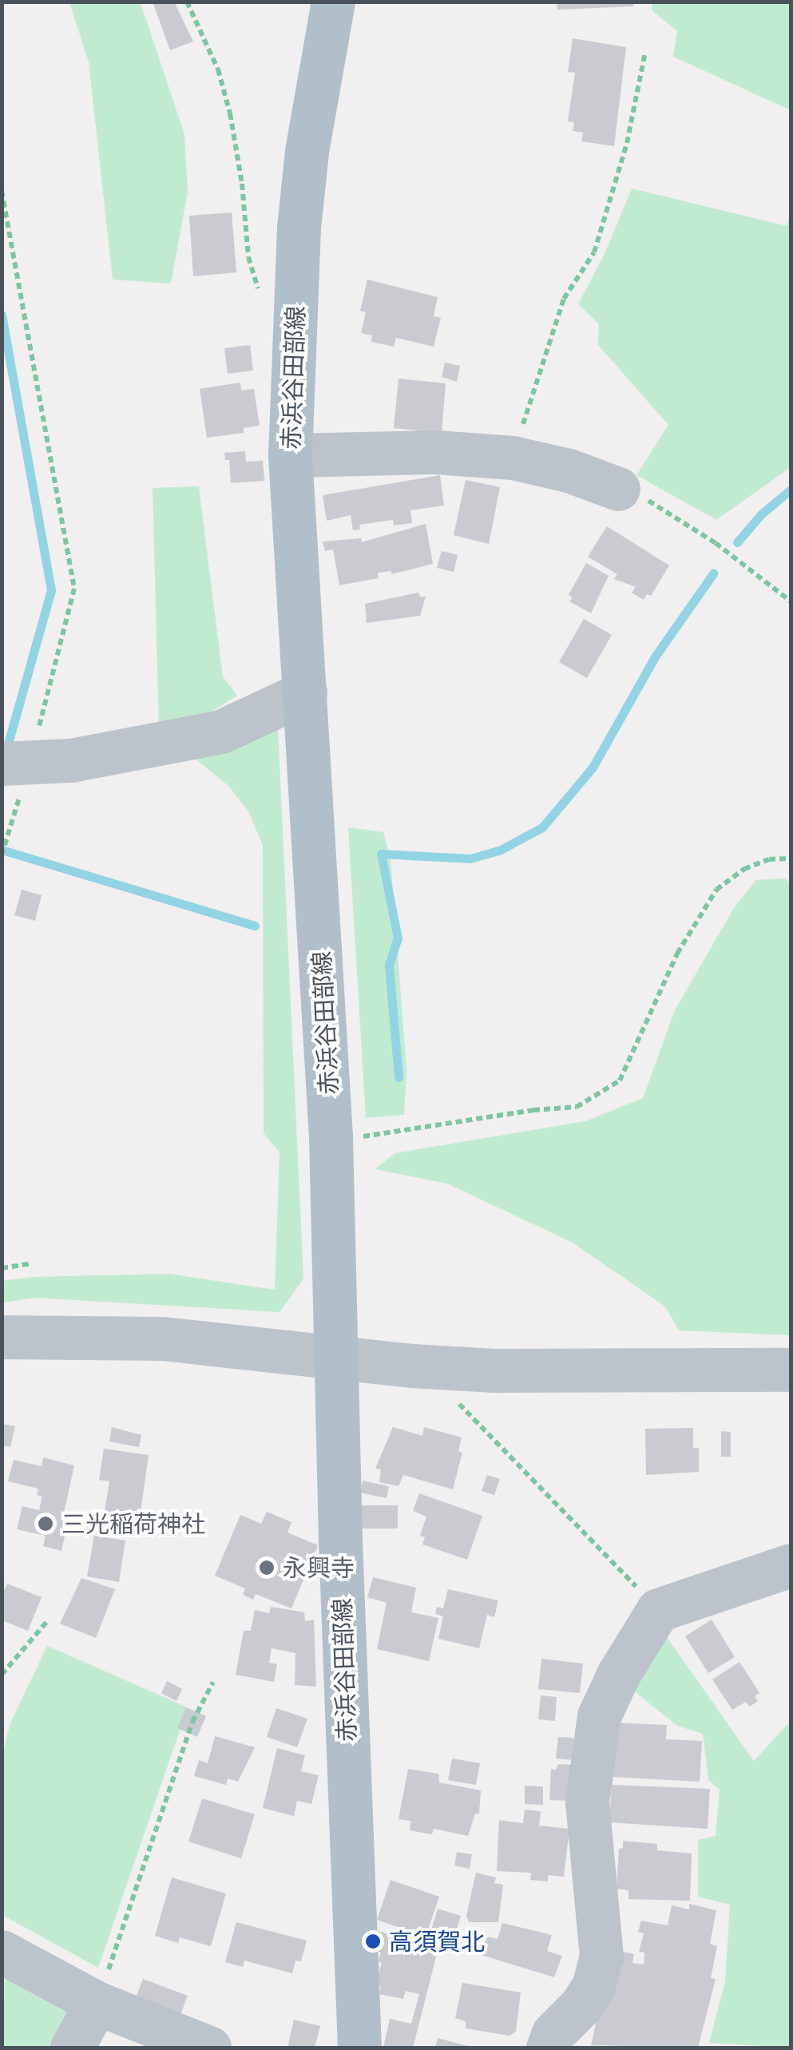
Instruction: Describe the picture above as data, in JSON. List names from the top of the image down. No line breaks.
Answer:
{"streets":{"main road":["赤浜谷田部線"]},"places":["三光稲荷神社","永興寺","高須賀北"]}
